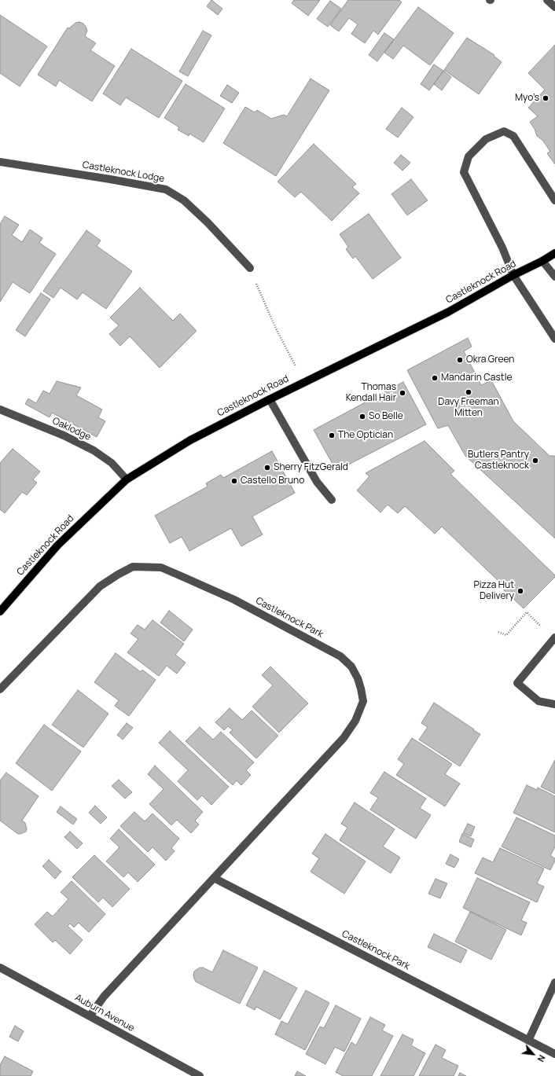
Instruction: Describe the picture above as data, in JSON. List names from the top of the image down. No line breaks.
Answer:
{"streets":{"main road":["Castleknock Road"],"street":["Castleknock Lodge","Oaklodge","Castleknock Park","Auburn Avenue"]},"crossings":[["Castleknock Road","Oaklodge"],["Castleknock Park","Auburn Avenue"]],"places":["Myo’s","Okra Green","Mandarin Castle","Davy Freeman Mitten","Thomas Kendall Hair","So Belle","The Optician","Butlers Pantry Castleknock","Sherry FitzGerald","Castello Bruno","Pizza Hut Delivery"],"north":"bottom right"}
